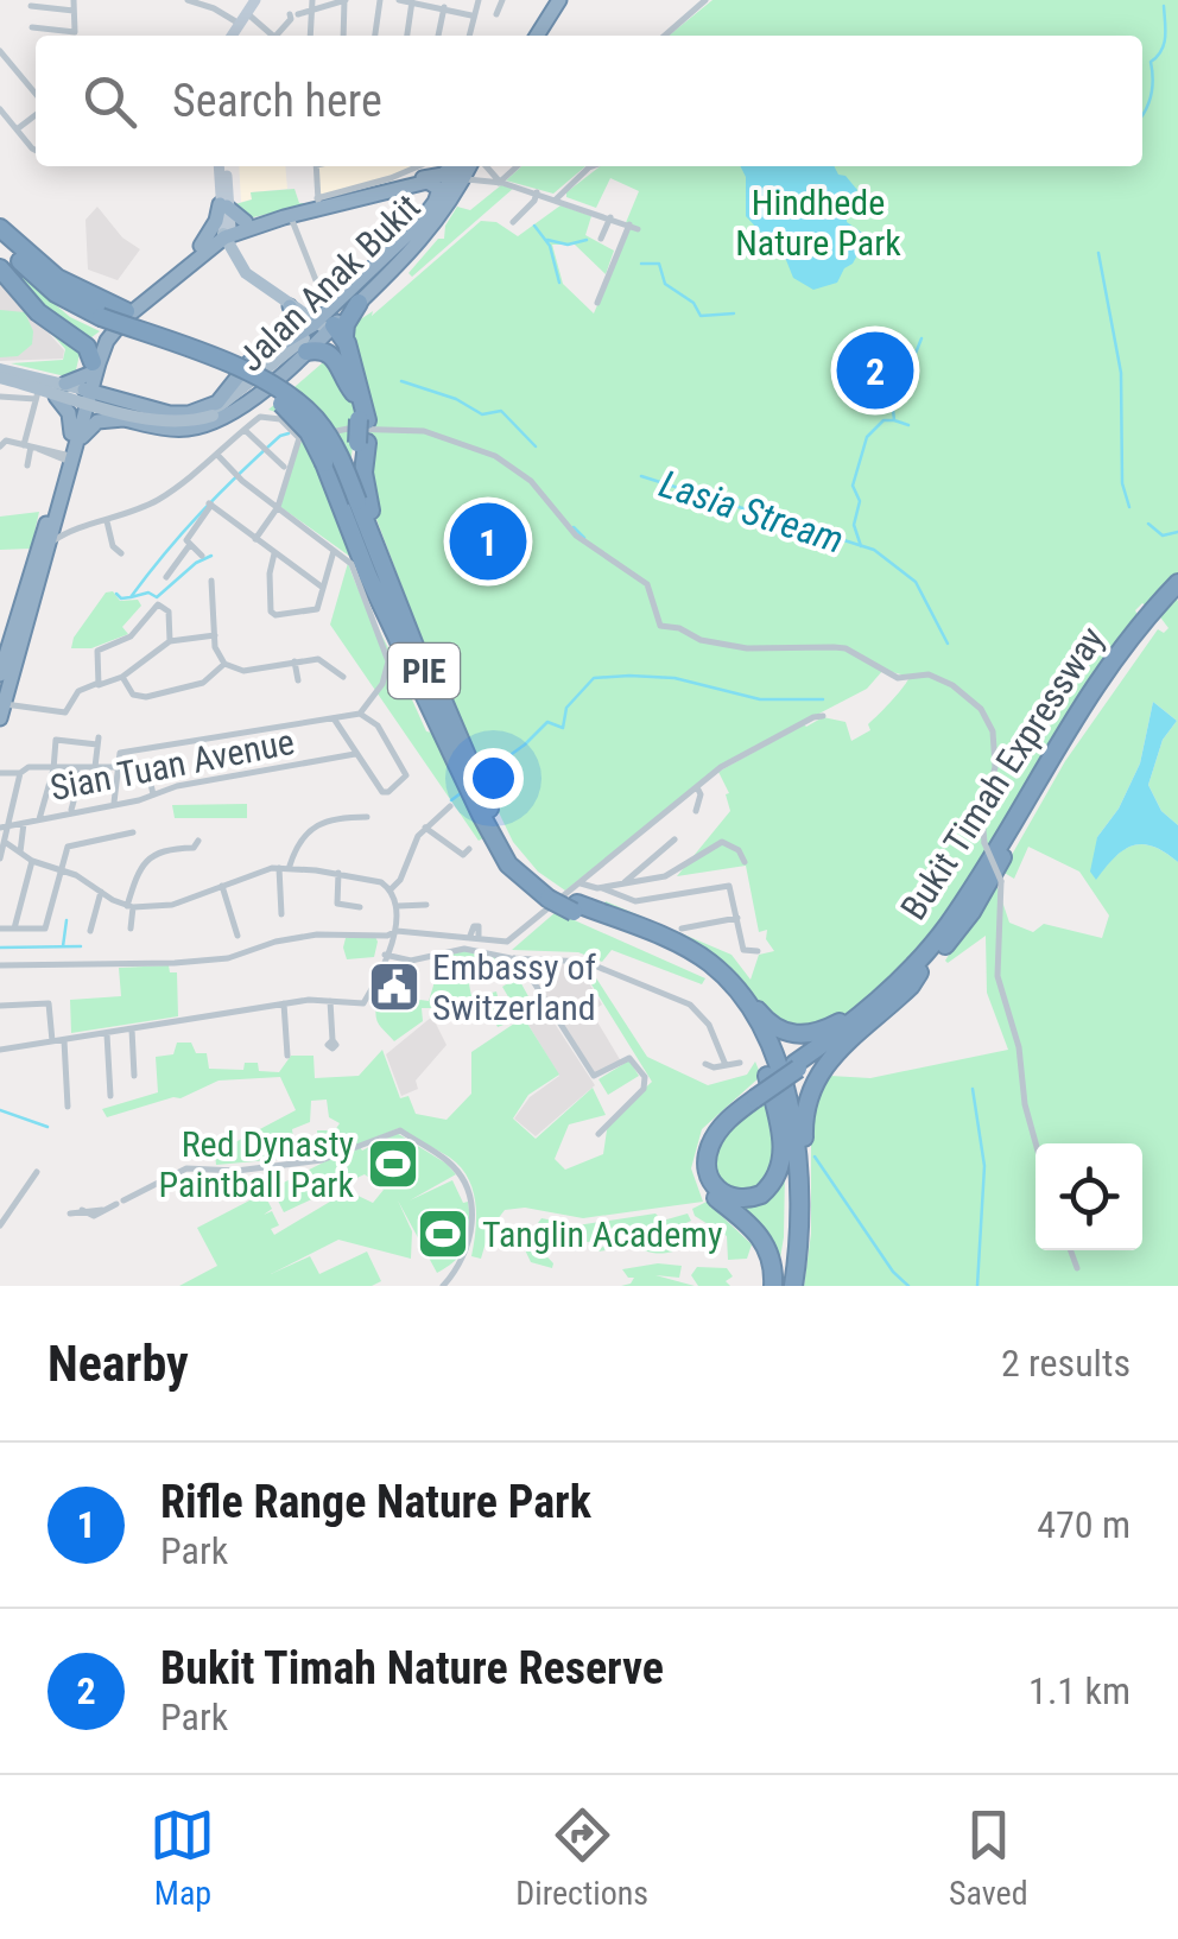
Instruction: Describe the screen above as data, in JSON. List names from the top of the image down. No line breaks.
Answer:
{"streets":{"highway":["Jalan Anak Bukit","PIE","Bukit Timah Expressway"],"street":["Sian Tuan Avenue"]},"water":["Lasia Stream"],"parks":["Hindhede Nature Park"],"places":{"public building":["Embassy of Switzerland"],"sports":["Red Dynasty Paintball Park","Tanglin Academy"]},"page":{"search":"Search here","pins":["2","1"],"heading":["Nearby","2 results"],"list":[{"mark":"1","name":"Rifle Range Nature Park","note":"Park","value":"470 m"},{"mark":"2","name":"Bukit Timah Nature Reserve","note":"Park","value":"1.1 km"}],"nav":["Map","Directions","Saved"]}}
